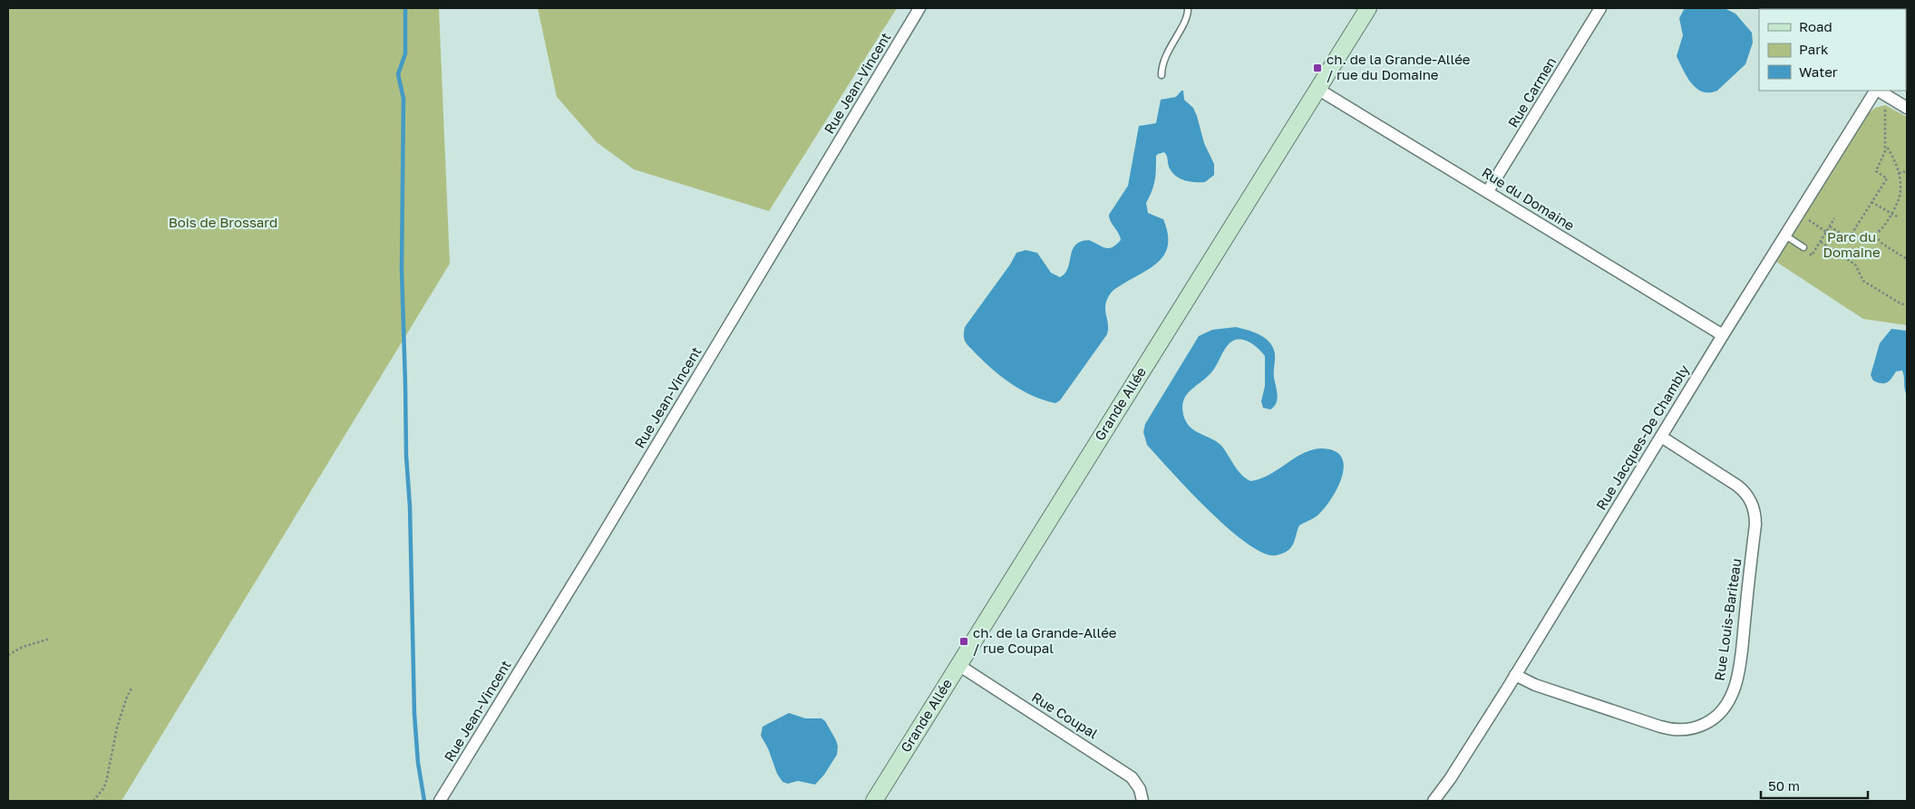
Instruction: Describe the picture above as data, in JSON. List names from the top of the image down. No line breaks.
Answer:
{"streets":{"street":["Rue Jean-Vincent","Rue Carmen","Rue du Domaine","Grande Allée","Rue Jacques-De Chambly","Rue Louis-Bariteau","Rue Coupal"]},"crossings":[["Rue Carmen","Rue du Domaine"],["Rue du Domaine","Grande Allée"],["Rue du Domaine","Rue Jacques-De Chambly"],["Grande Allée","Rue Coupal"],["Rue Jacques-De Chambly","Rue Louis-Bariteau"]],"parks":["Bois de Brossard","Parc du Domaine"],"places":{"transit":["ch. de la Grande-Allée / rue du Domaine","ch. de la Grande-Allée / rue Coupal"]},"legend":["Road","Park","Water"],"scale_bar":"50 m"}
